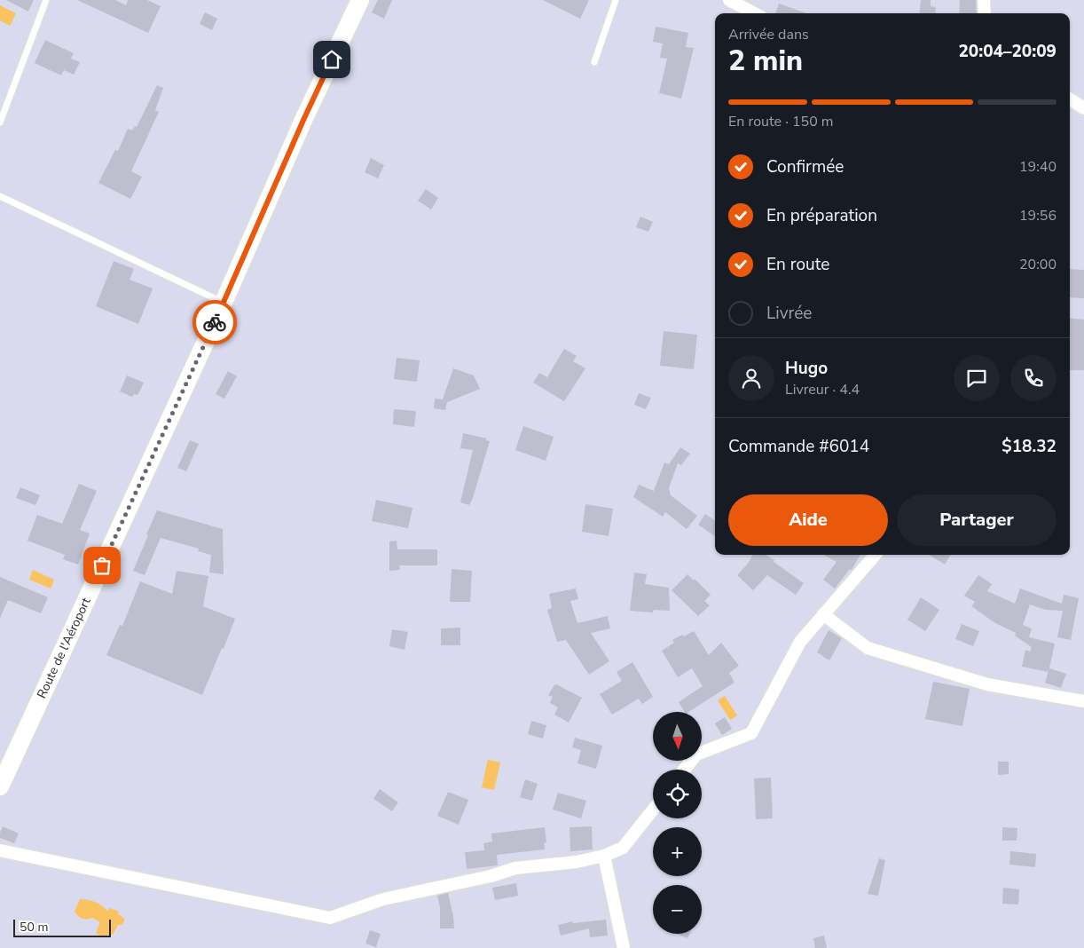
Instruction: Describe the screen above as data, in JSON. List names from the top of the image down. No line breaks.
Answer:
{"streets":{"main road":["Route de l'Aéroport"]},"scale_bar":"50 m","north":"bottom","page":{"heading":["2 min","Arrivée dans","20:04–20:09"],"panel":["Hugo","Livreur · 4.4","Commande #6014","$18.32"],"bar":"En route · 150 m","list":[["Confirmée","19:40"],["En préparation","19:56"],["En route","20:00"],"Livrée"],"buttons":["Aide","Partager"],"map_buttons":["+","−"],"scale":"50 m"}}
